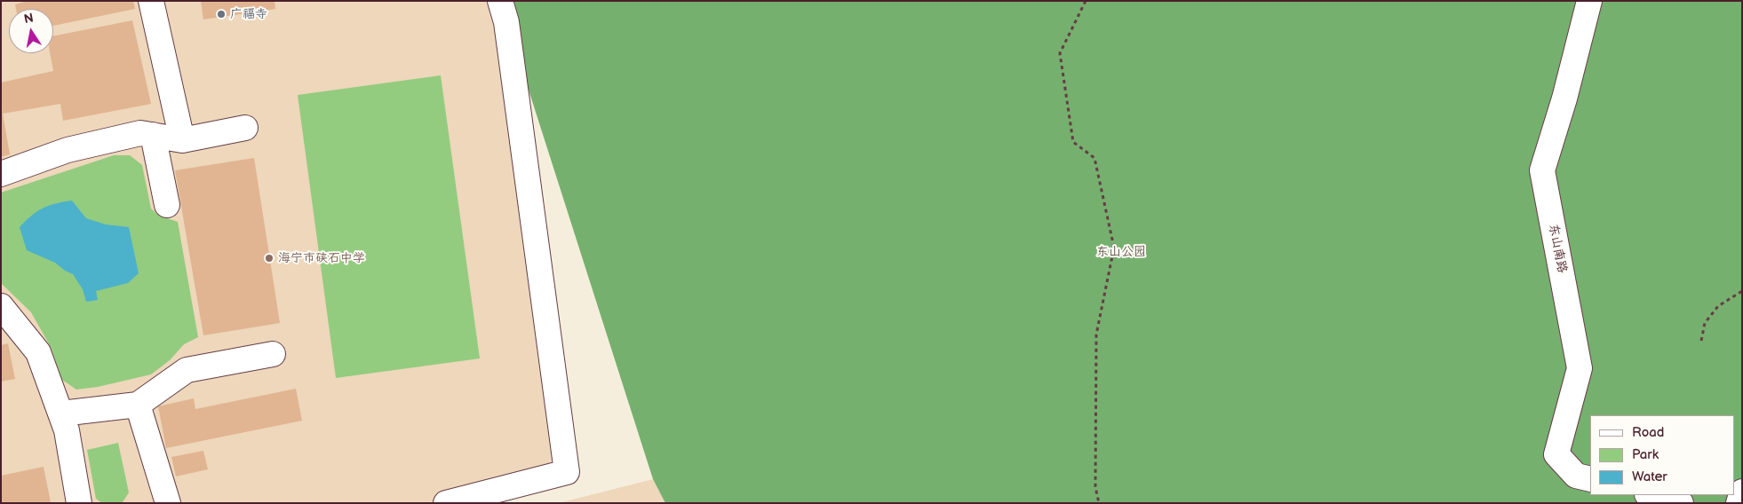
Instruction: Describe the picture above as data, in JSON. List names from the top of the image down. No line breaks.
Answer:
{"streets":{"street":["东山南路"]},"parks":["东山公园"],"places":["广福寺","海宁市硖石中学"],"legend":["Road","Park","Water"],"north":"top"}
